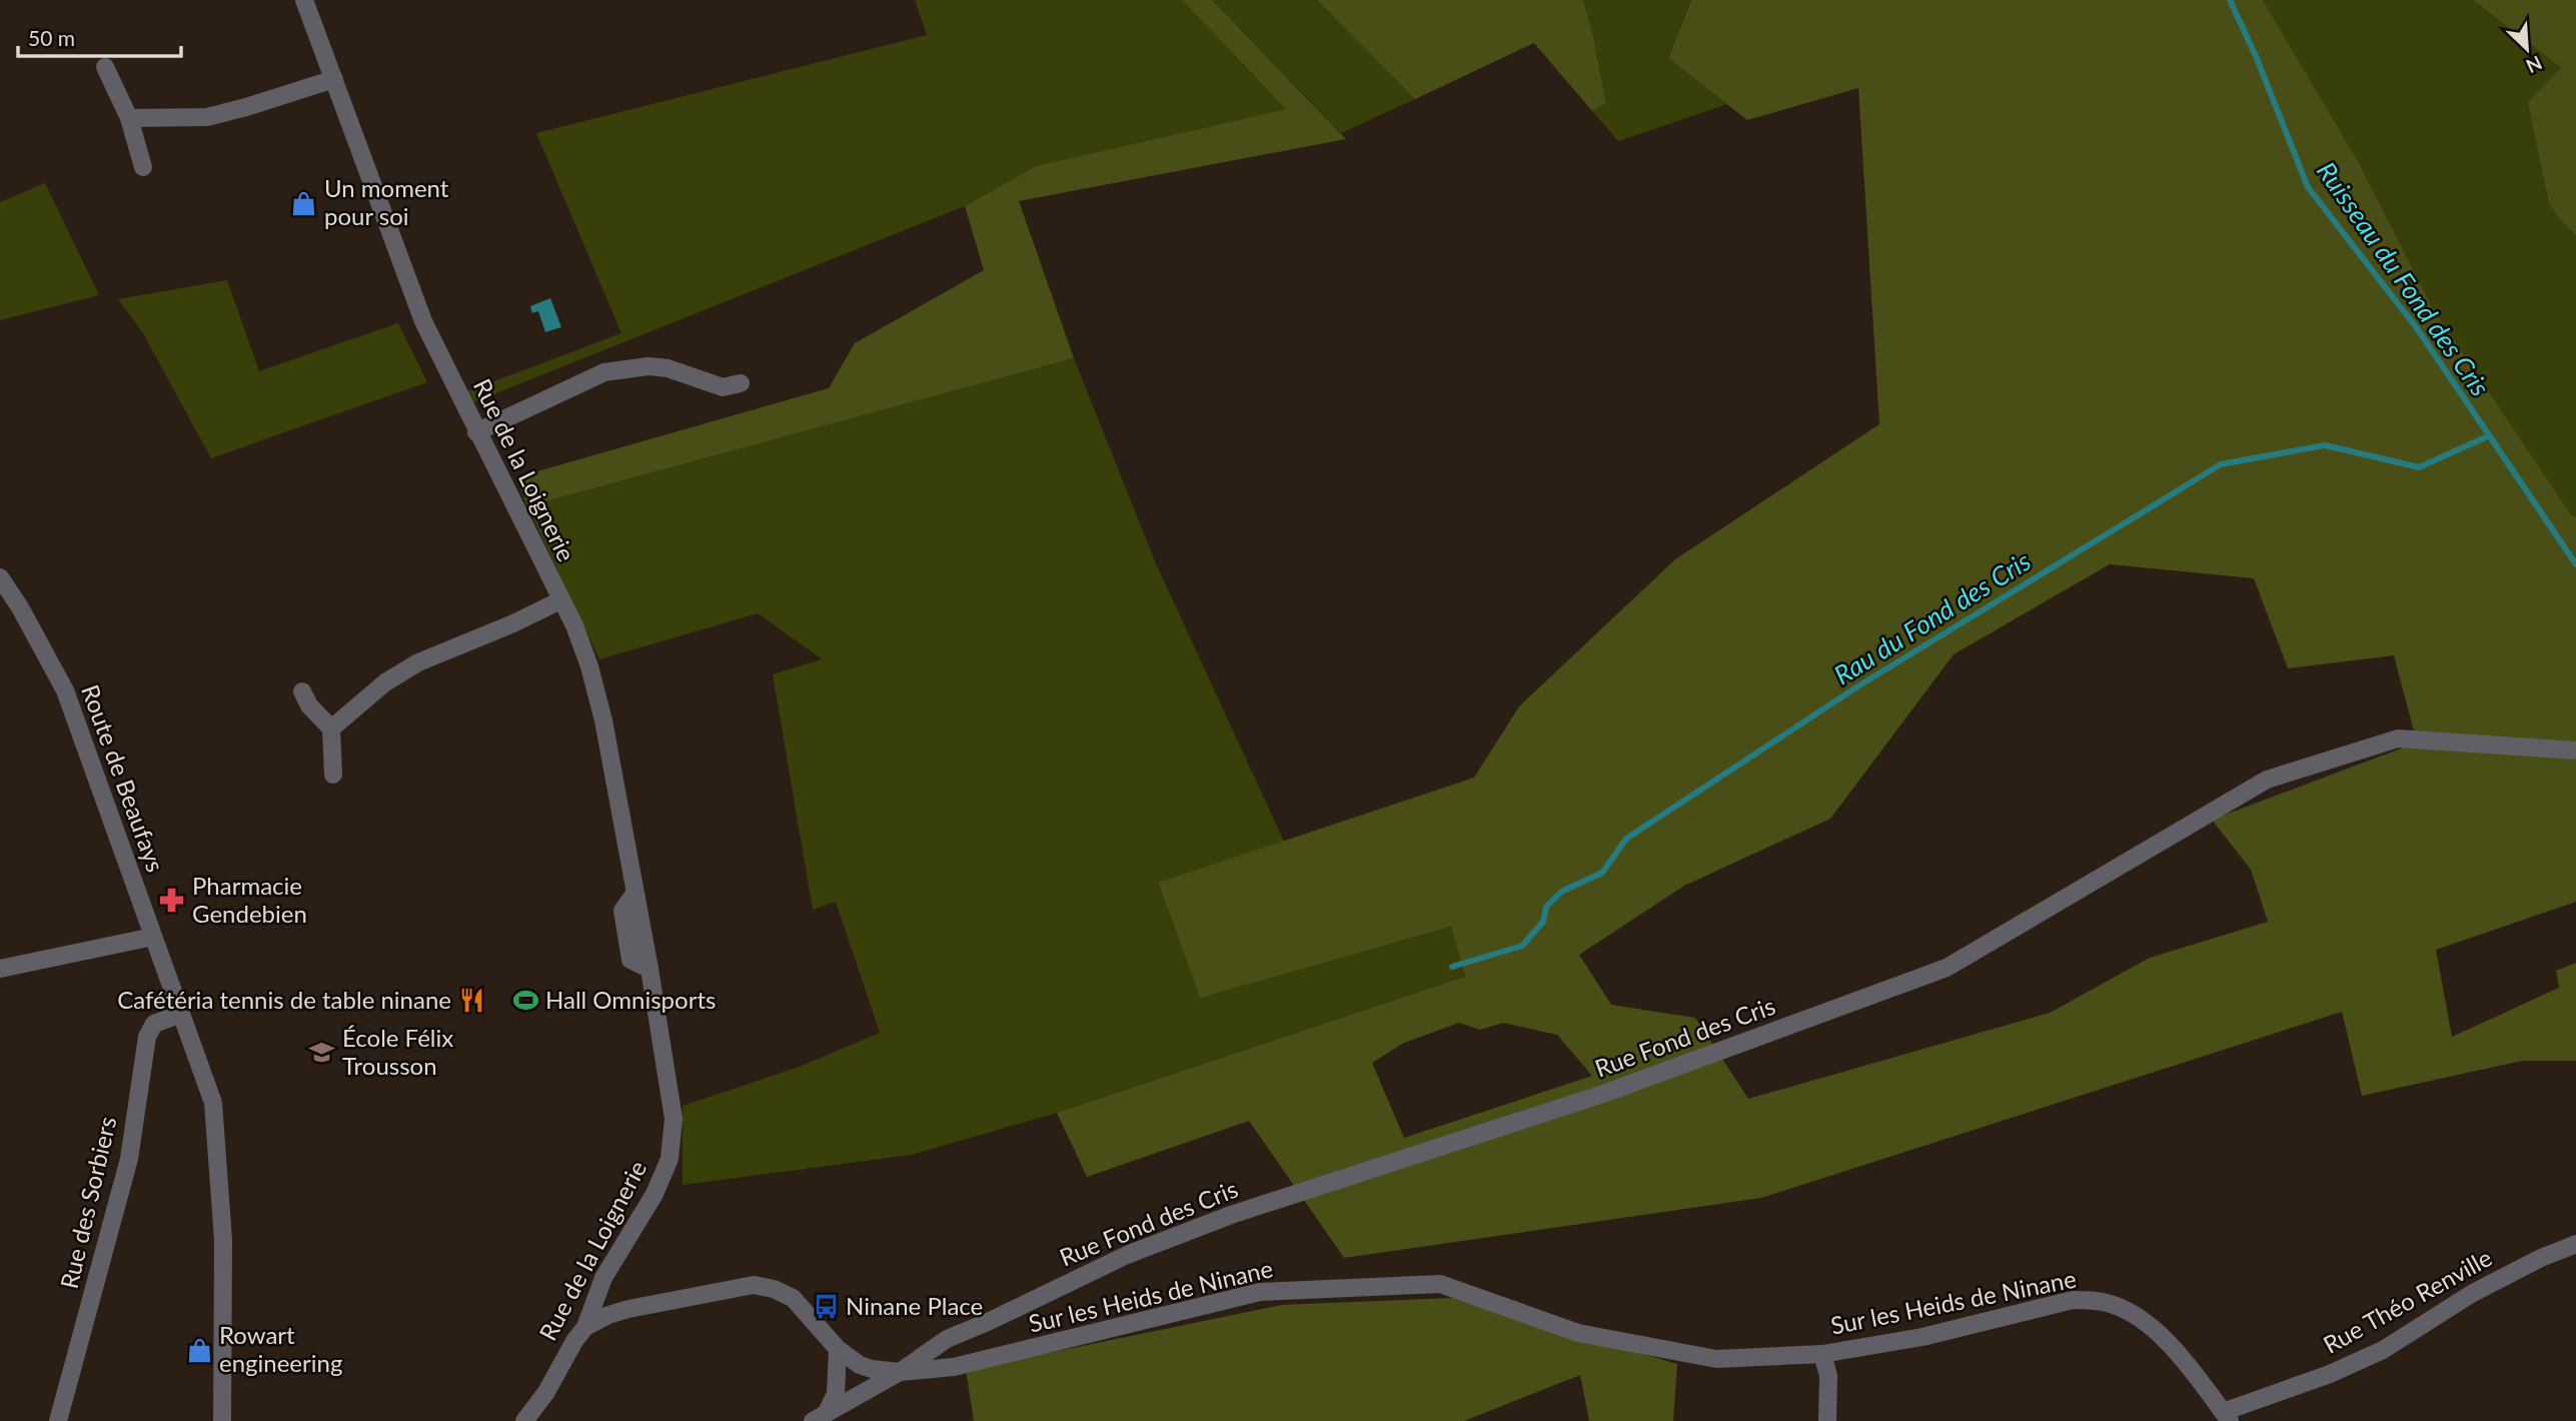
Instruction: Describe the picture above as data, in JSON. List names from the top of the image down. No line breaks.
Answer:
{"streets":{"street":["Rue de la Loignerie","Route de Beaufays","Rue Fond des Cris","Rue des Sorbiers","Sur les Heids de Ninane","Rue Théo Renville"]},"crossings":[["Route de Beaufays","Rue des Sorbiers"],["Rue Fond des Cris","Sur les Heids de Ninane"],["Sur les Heids de Ninane","Rue Théo Renville"]],"water":["Ruisseau du Fond des Cris","Rau du Fond des Cris"],"places":{"shop":["Un moment pour soi","Rowart engineering"],"pharmacy":["Pharmacie Gendebien"],"restaurant":["Cafétéria tennis de table ninane"],"sports":["Hall Omnisports"],"school or university":["École Félix Trousson"],"bus stop":["Ninane Place"]},"scale_bar":"50 m","north":"bottom right"}
